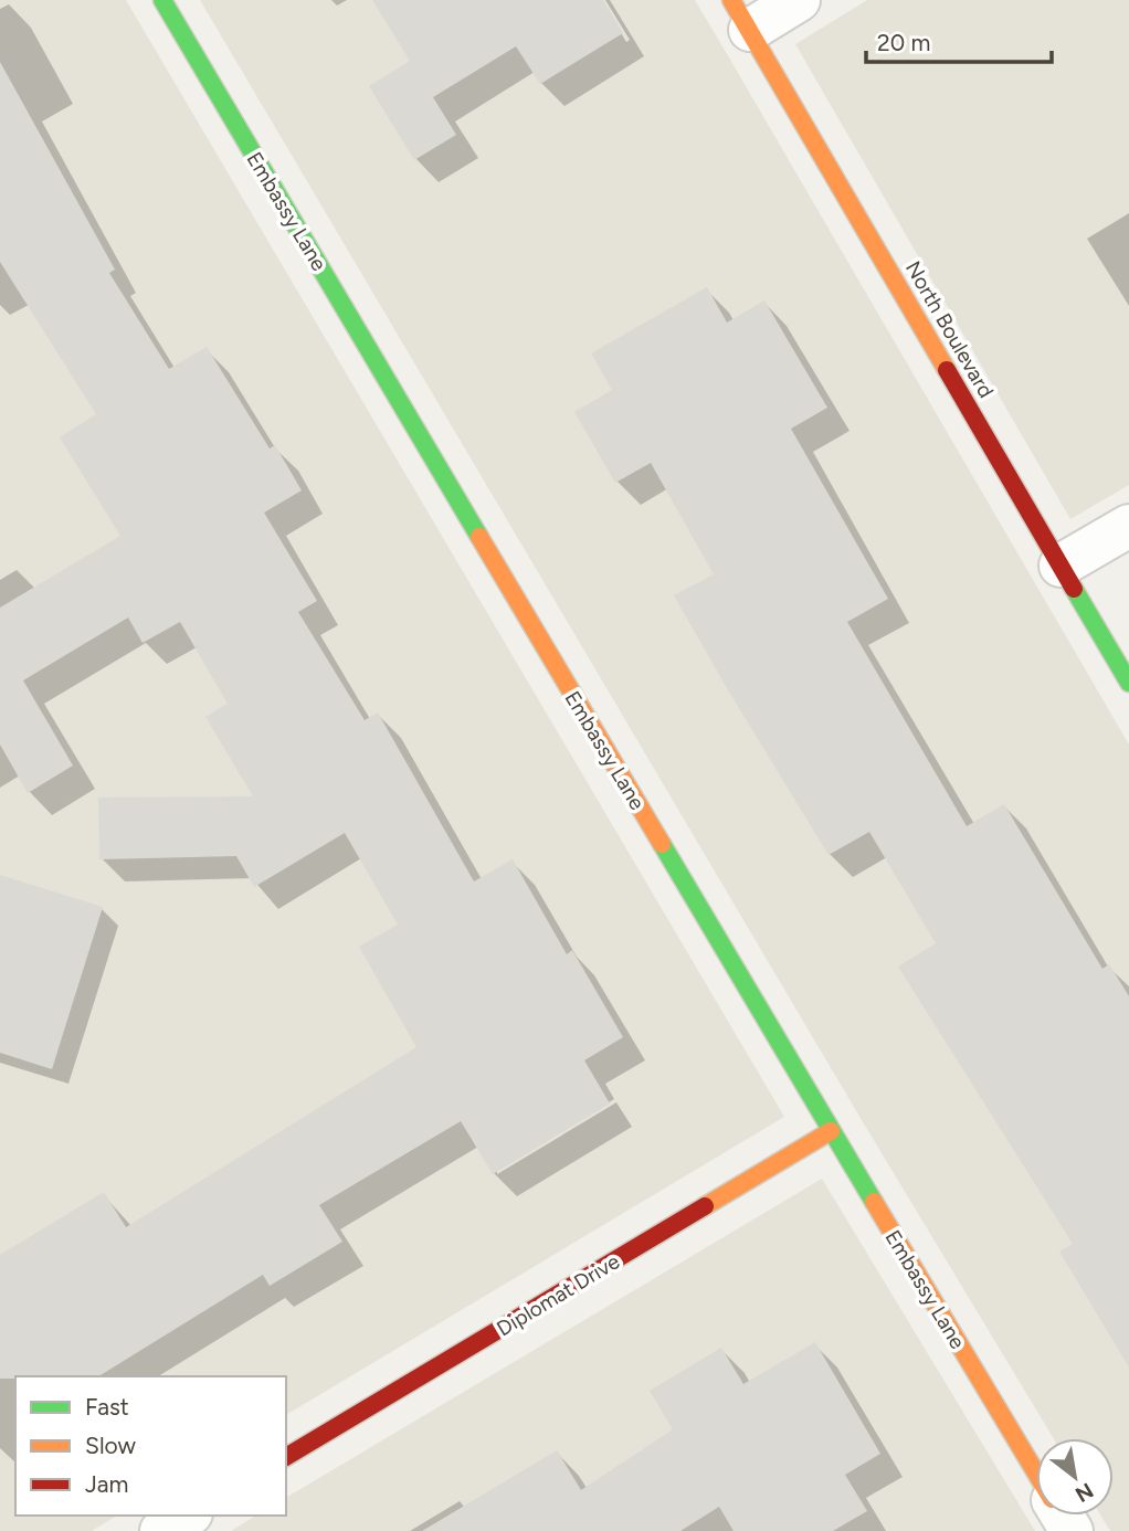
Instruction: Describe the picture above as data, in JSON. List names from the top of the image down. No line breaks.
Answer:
{"streets":{"street":["Embassy Lane","North Boulevard","Diplomat Drive"]},"crossings":[["Embassy Lane","Diplomat Drive"]],"legend":["Fast","Slow","Jam"],"scale_bar":"20 m","north":"bottom right"}
